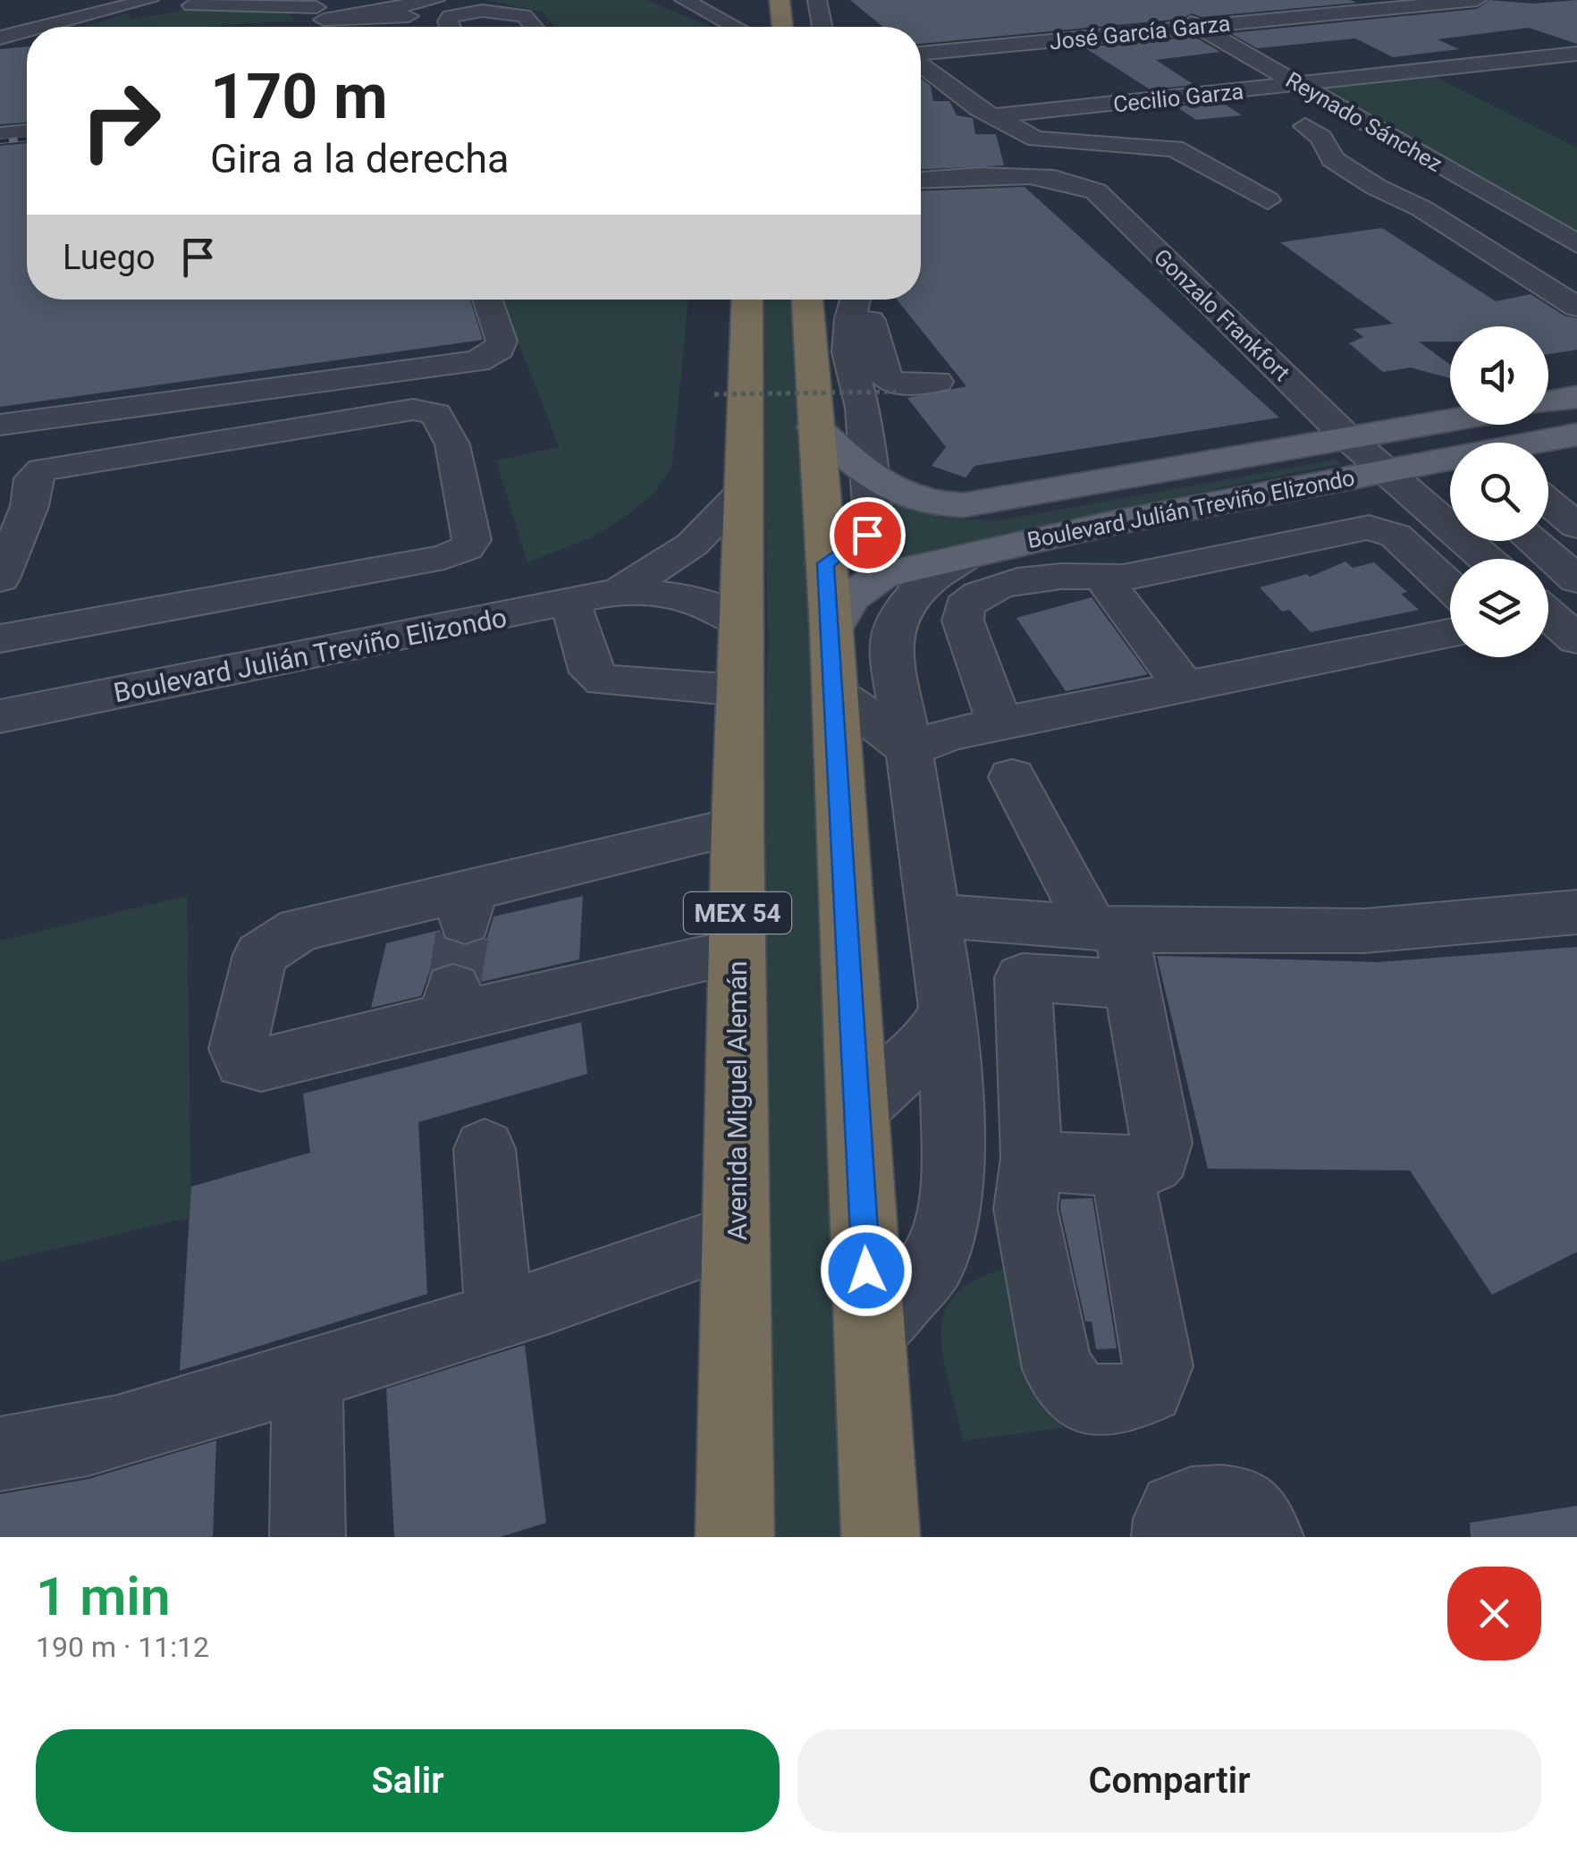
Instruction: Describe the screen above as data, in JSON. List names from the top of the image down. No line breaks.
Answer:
{"streets":{"highway":["MEX 54","Avenida Miguel Alemán"],"main road":["Boulevard Julián Treviño Elizondo"],"street":["José García Garza","Cecilio Garza","Reynado Sánchez","Gonzalo Frankfort"]},"crossings":[["José García Garza","Reynado Sánchez"],["Cecilio Garza","Reynado Sánchez"],["Gonzalo Frankfort","Boulevard Julián Treviño Elizondo"],["Boulevard Julián Treviño Elizondo","Avenida Miguel Alemán"]],"page":{"turn":["170 m","Gira a la derecha"],"then":"Luego","heading":["1 min","190 m · 11:12"],"buttons":["Salir","Compartir"]}}
